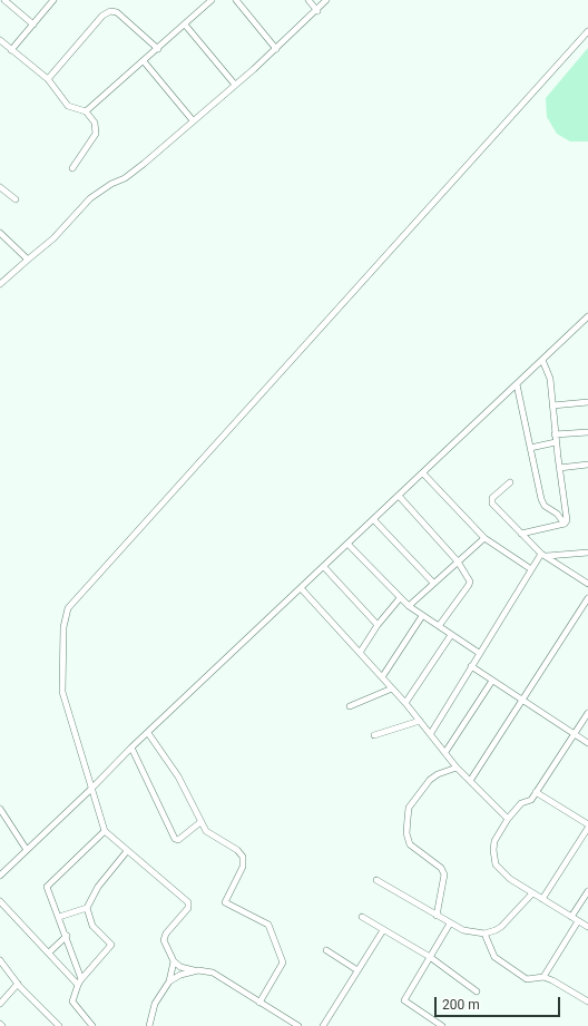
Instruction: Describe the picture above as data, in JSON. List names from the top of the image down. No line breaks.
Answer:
{"scale_bar":"200 m"}
